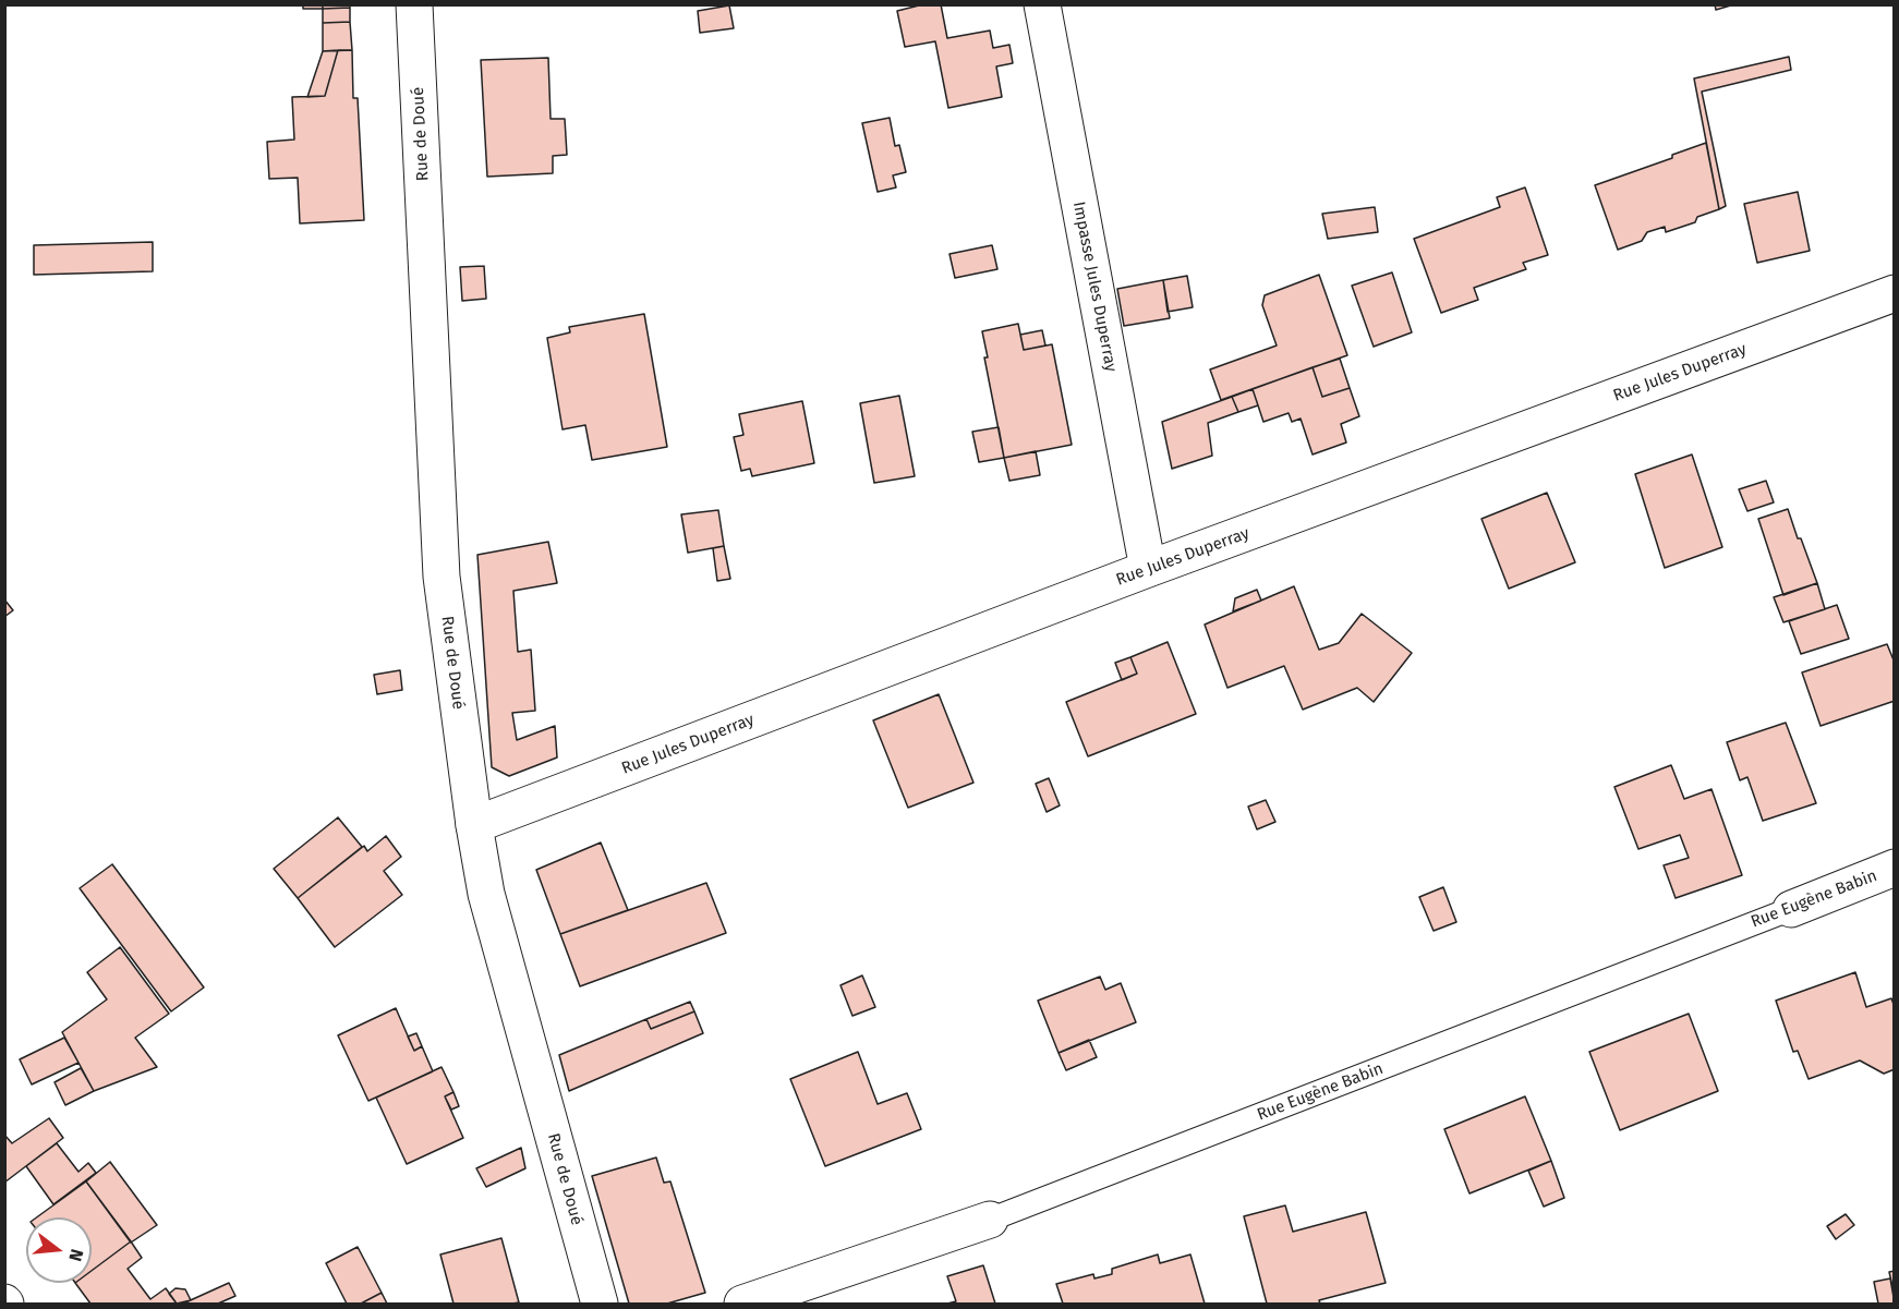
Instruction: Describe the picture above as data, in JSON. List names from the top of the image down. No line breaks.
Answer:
{"streets":{"street":["Rue de Doué","Impasse Jules Duperray","Rue Jules Duperray","Rue Eugène Babin"]},"crossings":[["Rue de Doué","Rue Jules Duperray"],["Impasse Jules Duperray","Rue Jules Duperray"]],"north":"right"}
